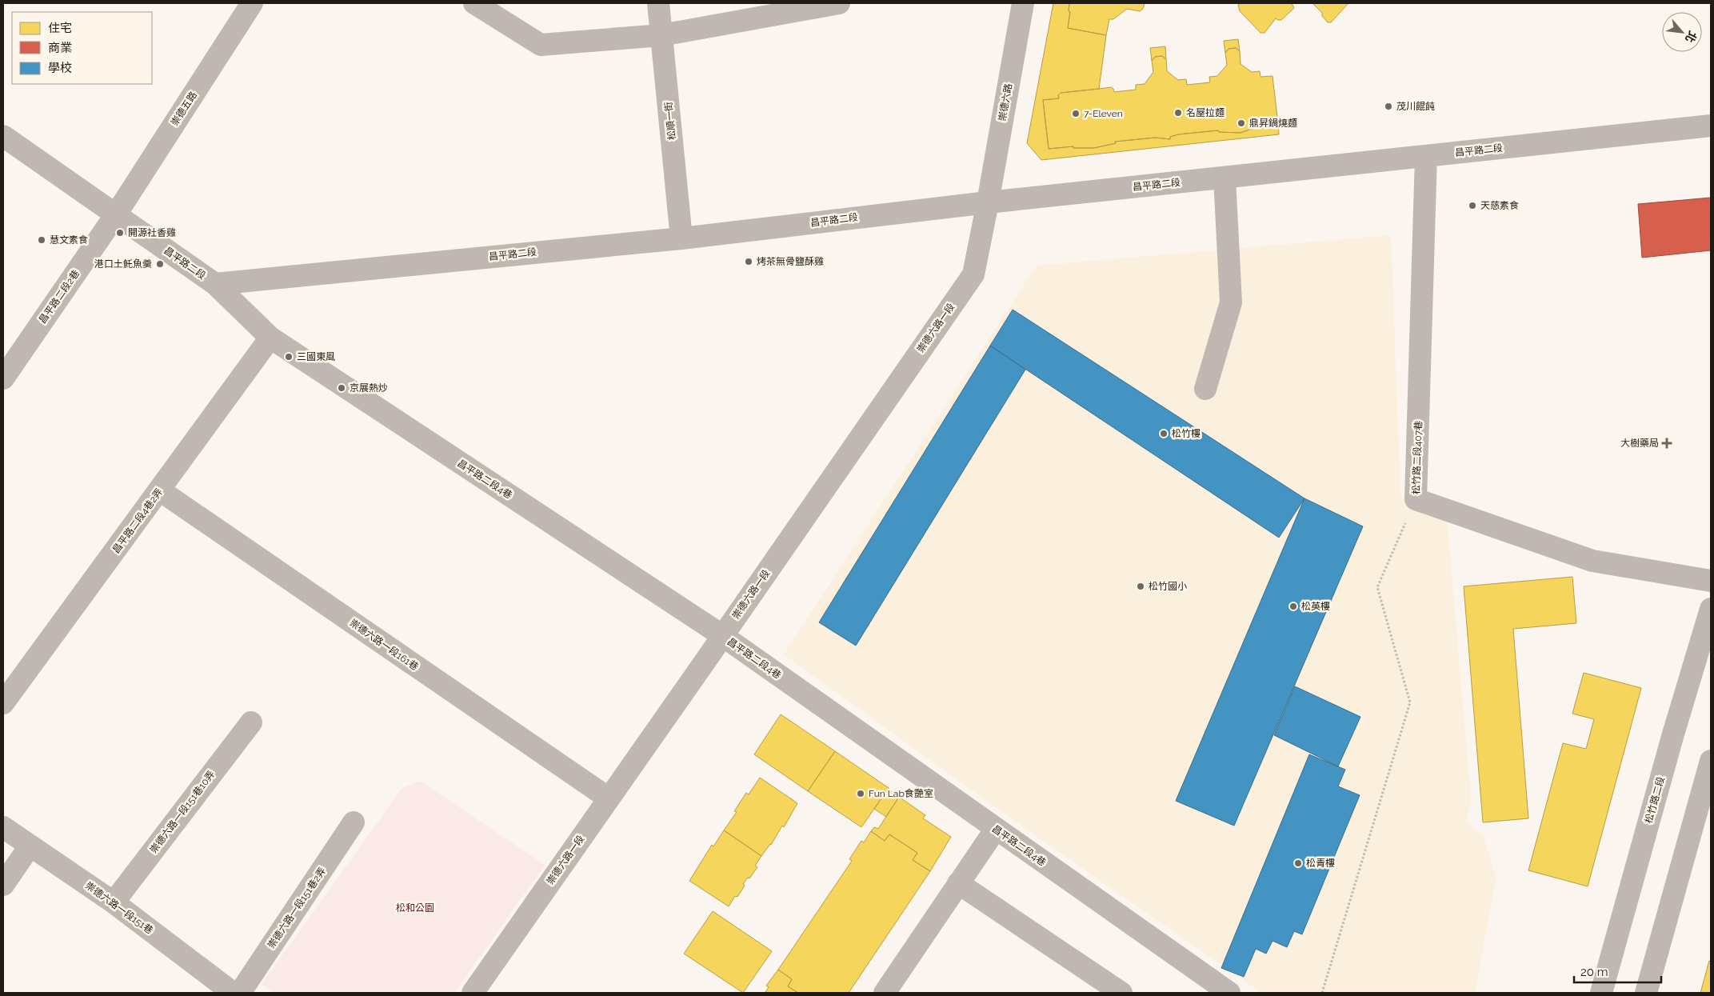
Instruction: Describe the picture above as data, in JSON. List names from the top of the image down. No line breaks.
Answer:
{"streets":{"street":["崇德六路","崇德五路","松順一街","昌平路二段","昌平路二段2巷","崇德六路一段","松竹路二段407巷","昌平路二段4巷","昌平路二段4巷2弄","崇德六路一段161巷","松竹路二段","崇德六路一段151巷10弄","崇德六路一段151巷","崇德六路一段151巷2弄"]},"crossings":[["崇德六路","昌平路二段"],["崇德六路","崇德六路一段"],["崇德五路","昌平路二段"],["崇德五路","昌平路二段2巷"],["松順一街","昌平路二段"],["昌平路二段","昌平路二段2巷"],["昌平路二段","崇德六路一段"],["昌平路二段","松竹路二段407巷"],["昌平路二段","昌平路二段4巷"],["崇德六路一段","昌平路二段4巷"],["崇德六路一段","崇德六路一段161巷"],["昌平路二段4巷","昌平路二段4巷2弄"],["昌平路二段4巷2弄","崇德六路一段161巷"],["崇德六路一段151巷10弄","崇德六路一段151巷"]],"parks":["松和公園"],"places":{"other":["茂川餛飩","名屋拉麵","7-Eleven","鼎昇鍋燒麵","天慈素食","開源社香雞","慧文素食","烤茶無骨鹽酥雞","港口土魠魚羹","三國東風","京展熱炒","松竹樓","松竹國小","松英樓","Fun Lab食艷室","松青樓"],"health":["大樹藥局"]},"legend":["住宅","商業","學校"],"scale_bar":"20 m","north":"bottom right"}
